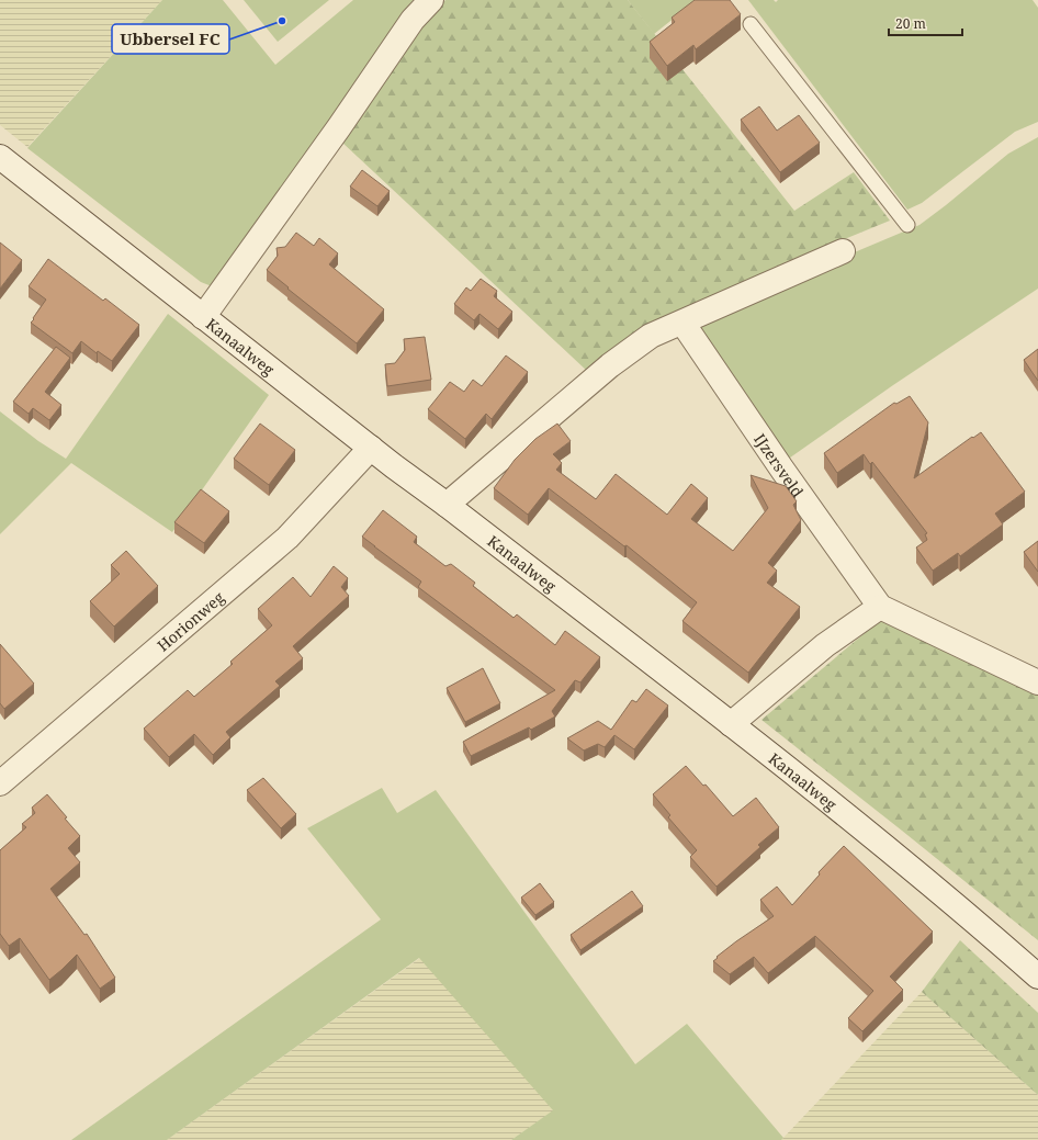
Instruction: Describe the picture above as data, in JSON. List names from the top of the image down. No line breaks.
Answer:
{"streets":{"street":["Kanaalweg","IJzersveld","Horionweg"]},"crossings":[["Kanaalweg","Horionweg"]],"places":["Ubbersel FC"],"scale_bar":"20 m"}
